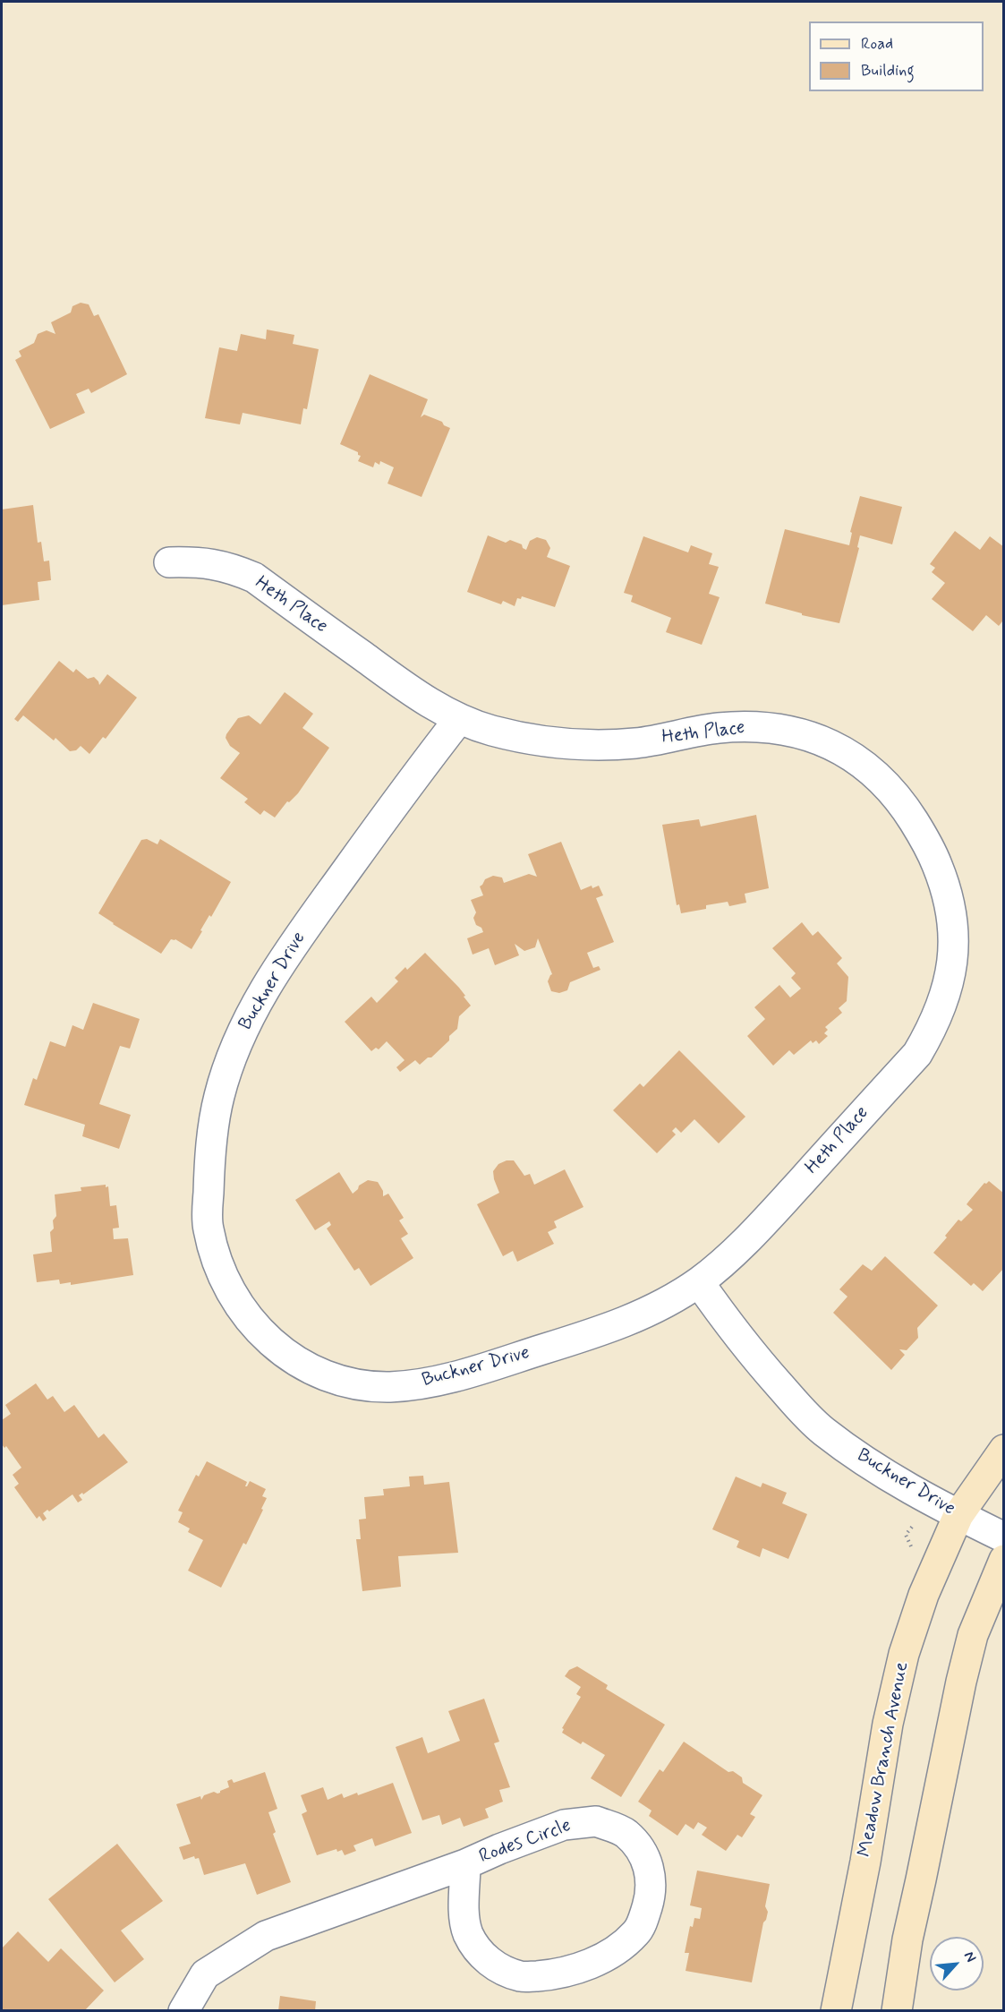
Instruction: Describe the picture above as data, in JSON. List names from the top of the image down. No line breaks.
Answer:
{"streets":{"main road":["Meadow Branch Avenue"],"street":["Heth Place","Buckner Drive","Rodes Circle"]},"crossings":[["Heth Place","Buckner Drive"],["Buckner Drive","Meadow Branch Avenue"]],"legend":["Road","Building"],"north":"top right"}
